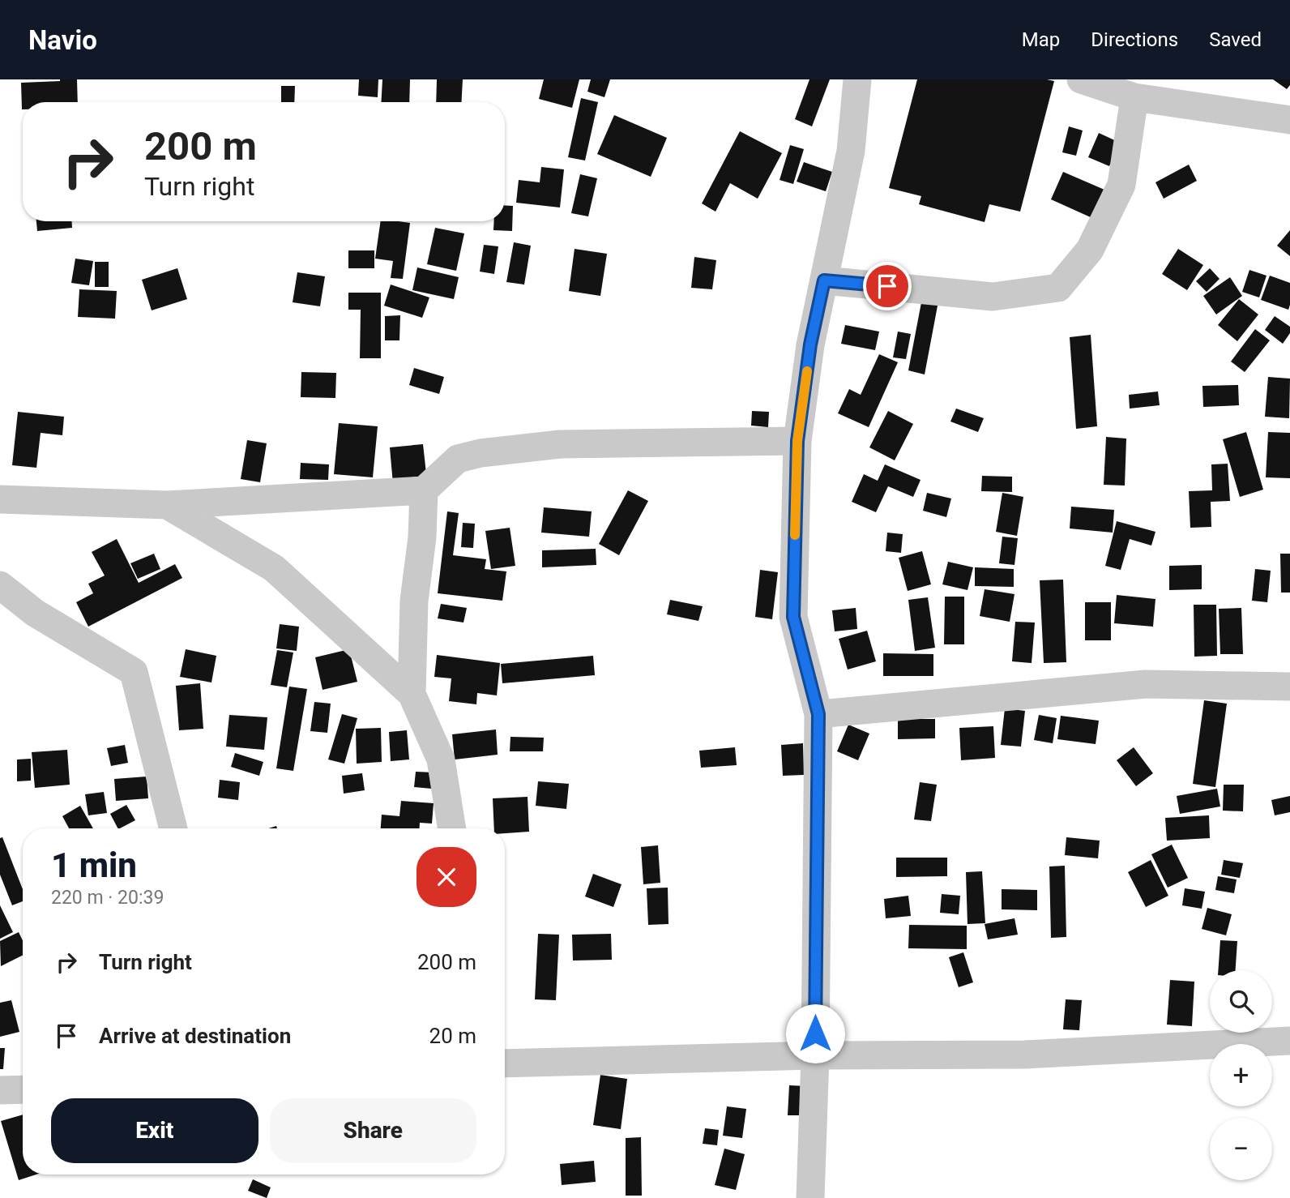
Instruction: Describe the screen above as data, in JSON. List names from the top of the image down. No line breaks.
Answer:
{"page":{"header":"Navio","nav":["Map","Directions","Saved"],"turn":["200 m","Turn right"],"heading":["1 min","220 m · 20:39"],"list":[{"name":"Turn right","value":"200 m"},{"name":"Arrive at destination","value":"20 m"}],"map_buttons":["+","−"],"buttons":["Exit","Share"]}}
